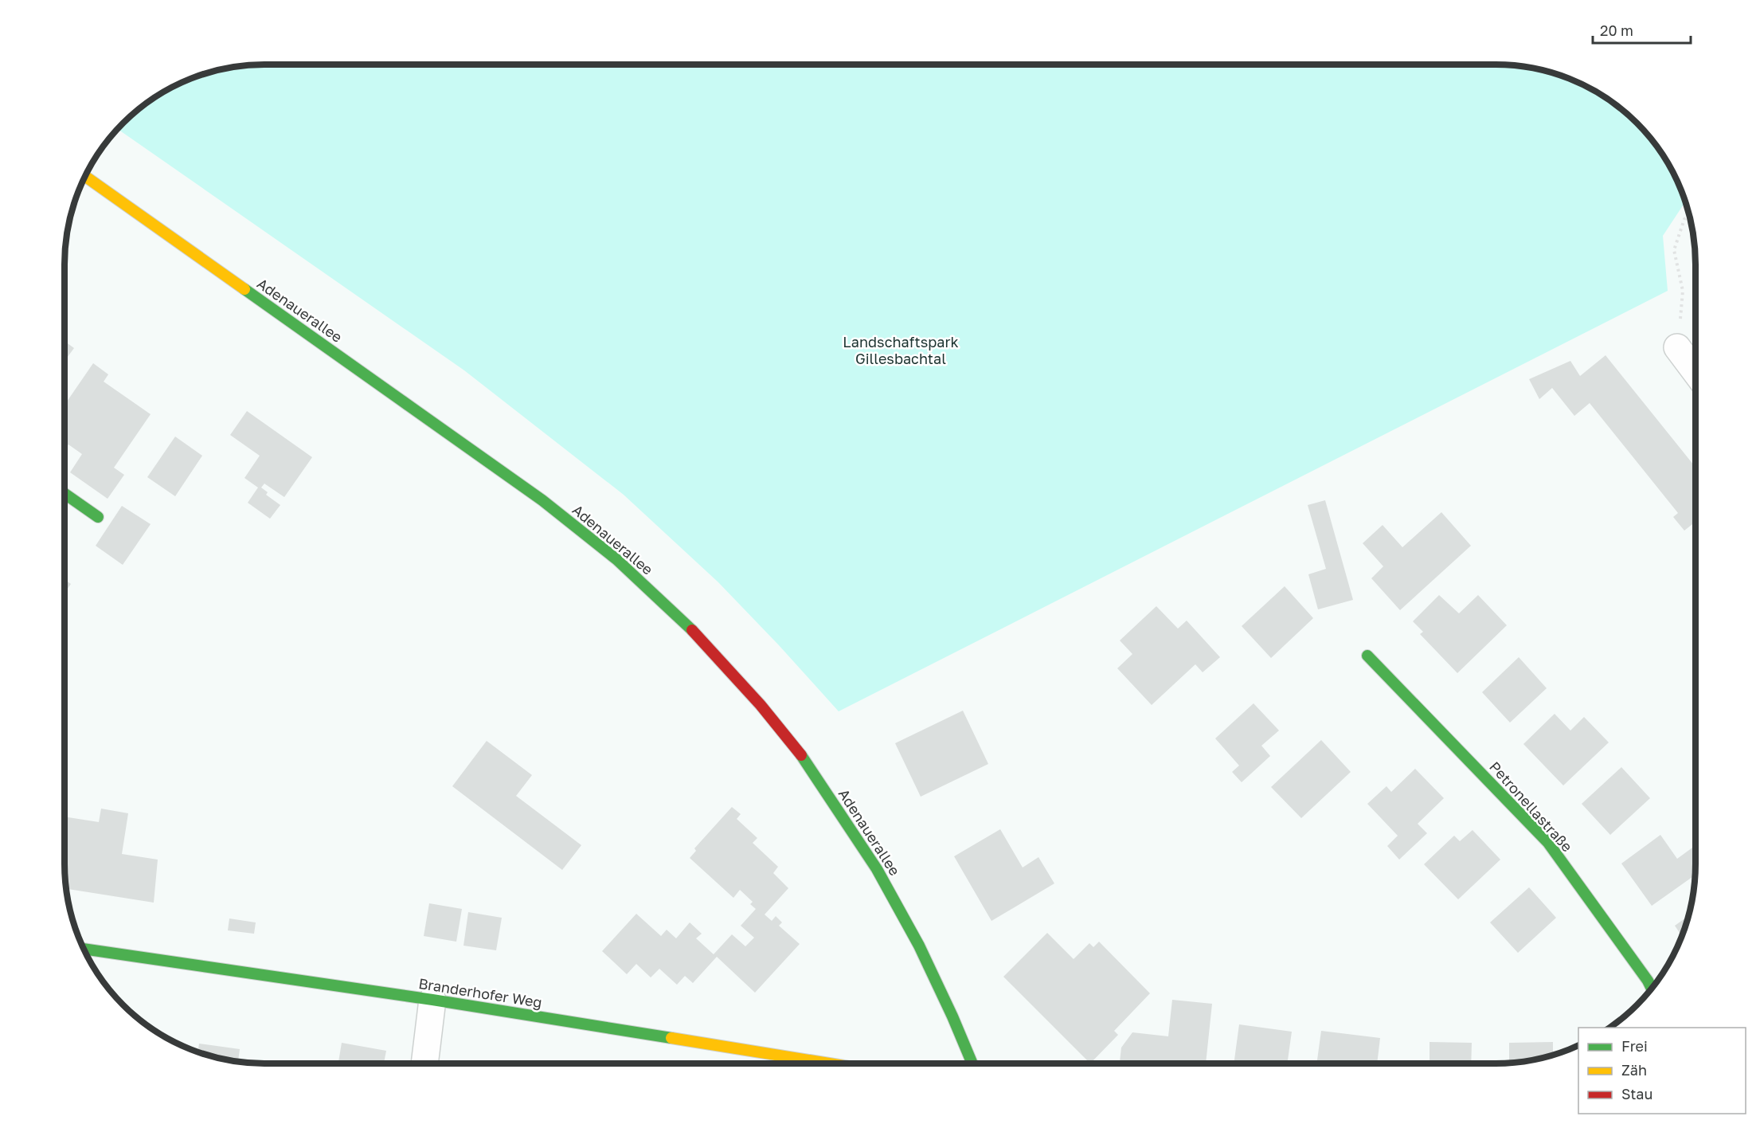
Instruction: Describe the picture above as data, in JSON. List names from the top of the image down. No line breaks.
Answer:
{"streets":{"street":["Adenauerallee","Petronellastraße","Branderhofer Weg"]},"parks":["Landschaftspark Gillesbachtal"],"legend":["Frei","Zäh","Stau"],"scale_bar":"20 m"}
